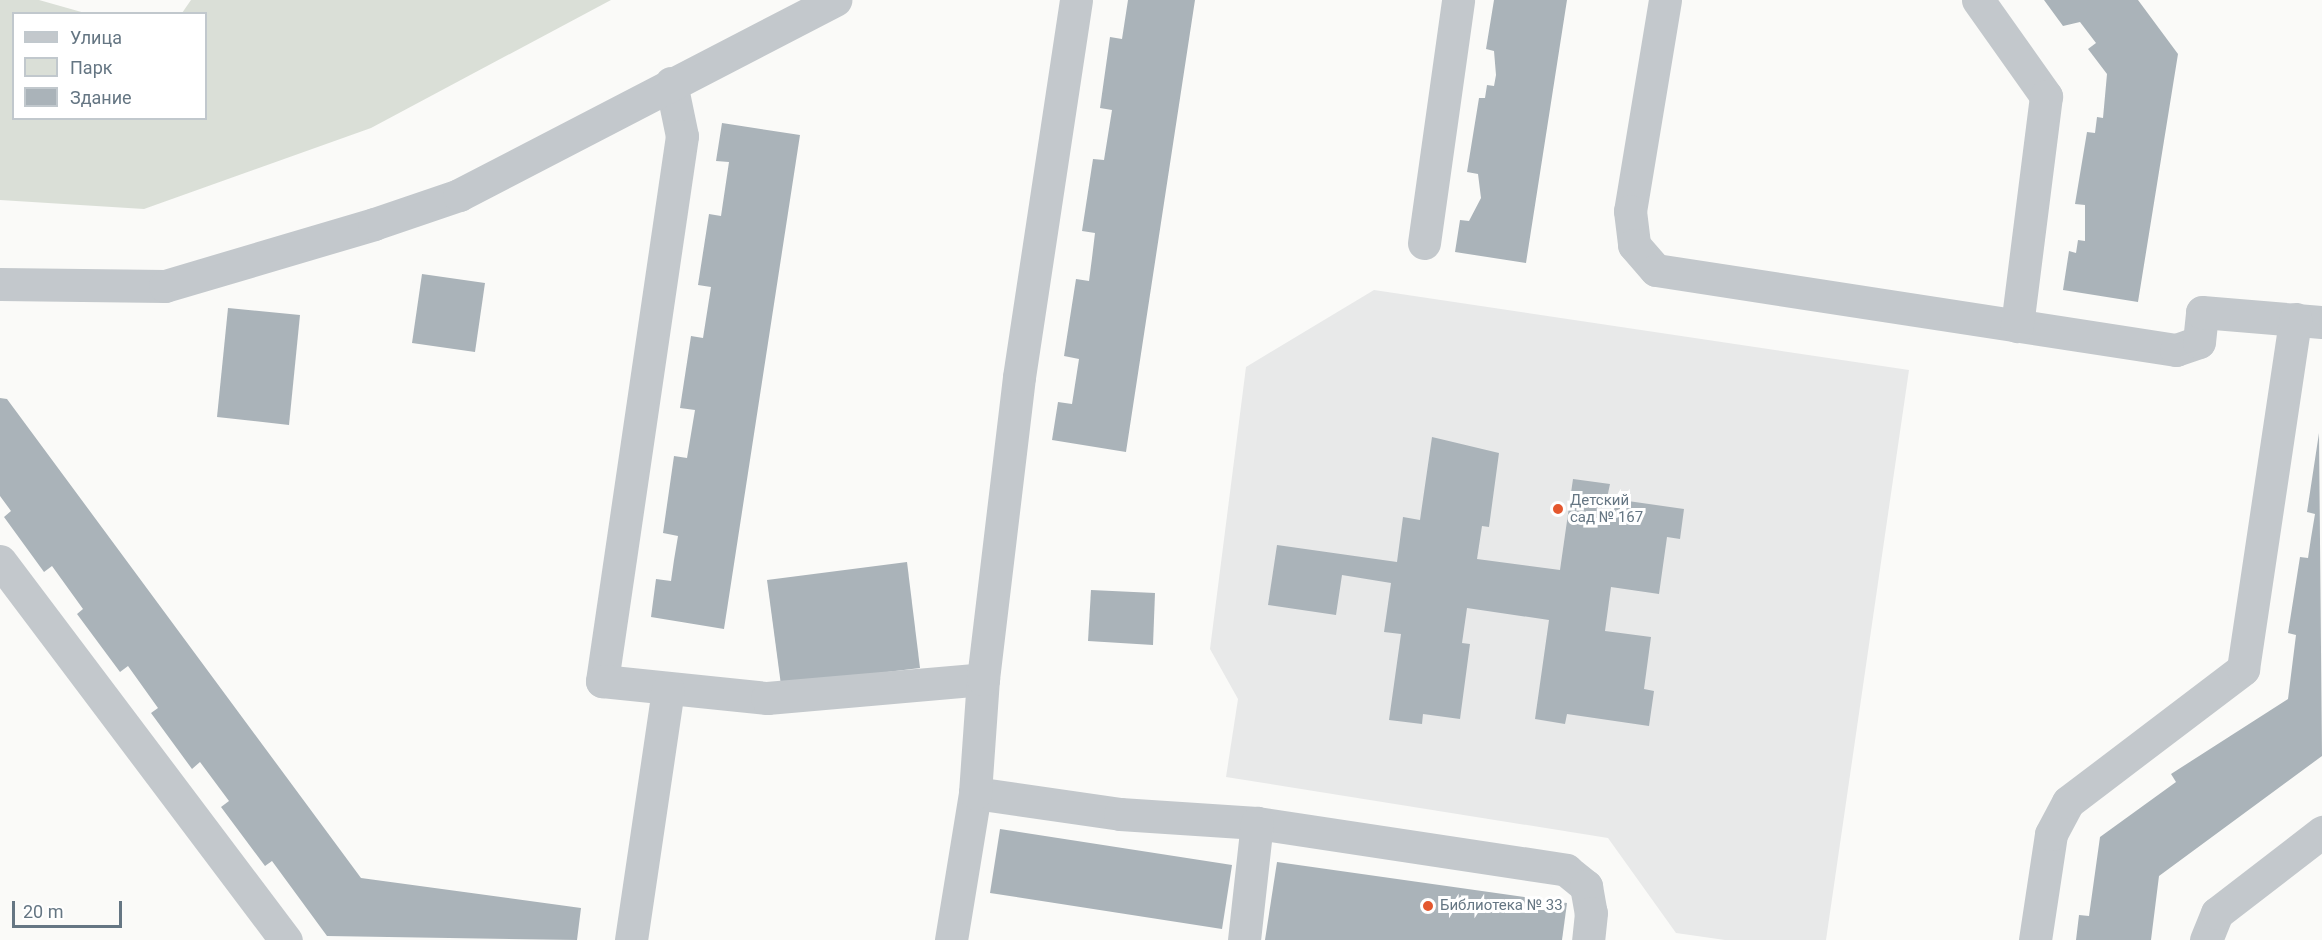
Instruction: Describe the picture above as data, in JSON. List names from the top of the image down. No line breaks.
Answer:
{"places":["Детский сад № 167","Библиотека № 33"],"legend":["Улица","Парк","Здание"],"scale_bar":"20 m"}
